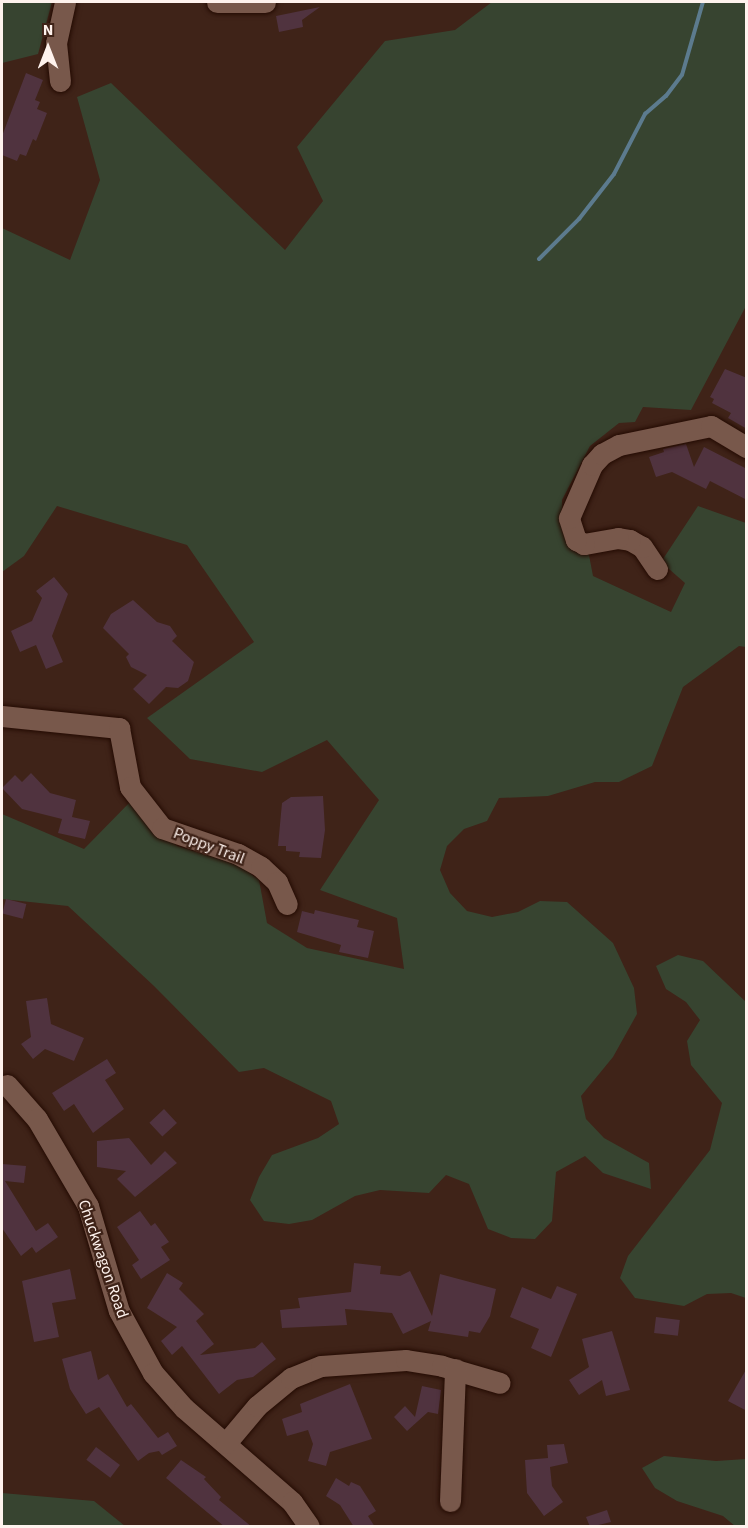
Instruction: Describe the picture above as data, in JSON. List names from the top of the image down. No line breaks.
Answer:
{"streets":{"street":["Poppy Trail","Chuckwagon Road"]},"north":"top"}
